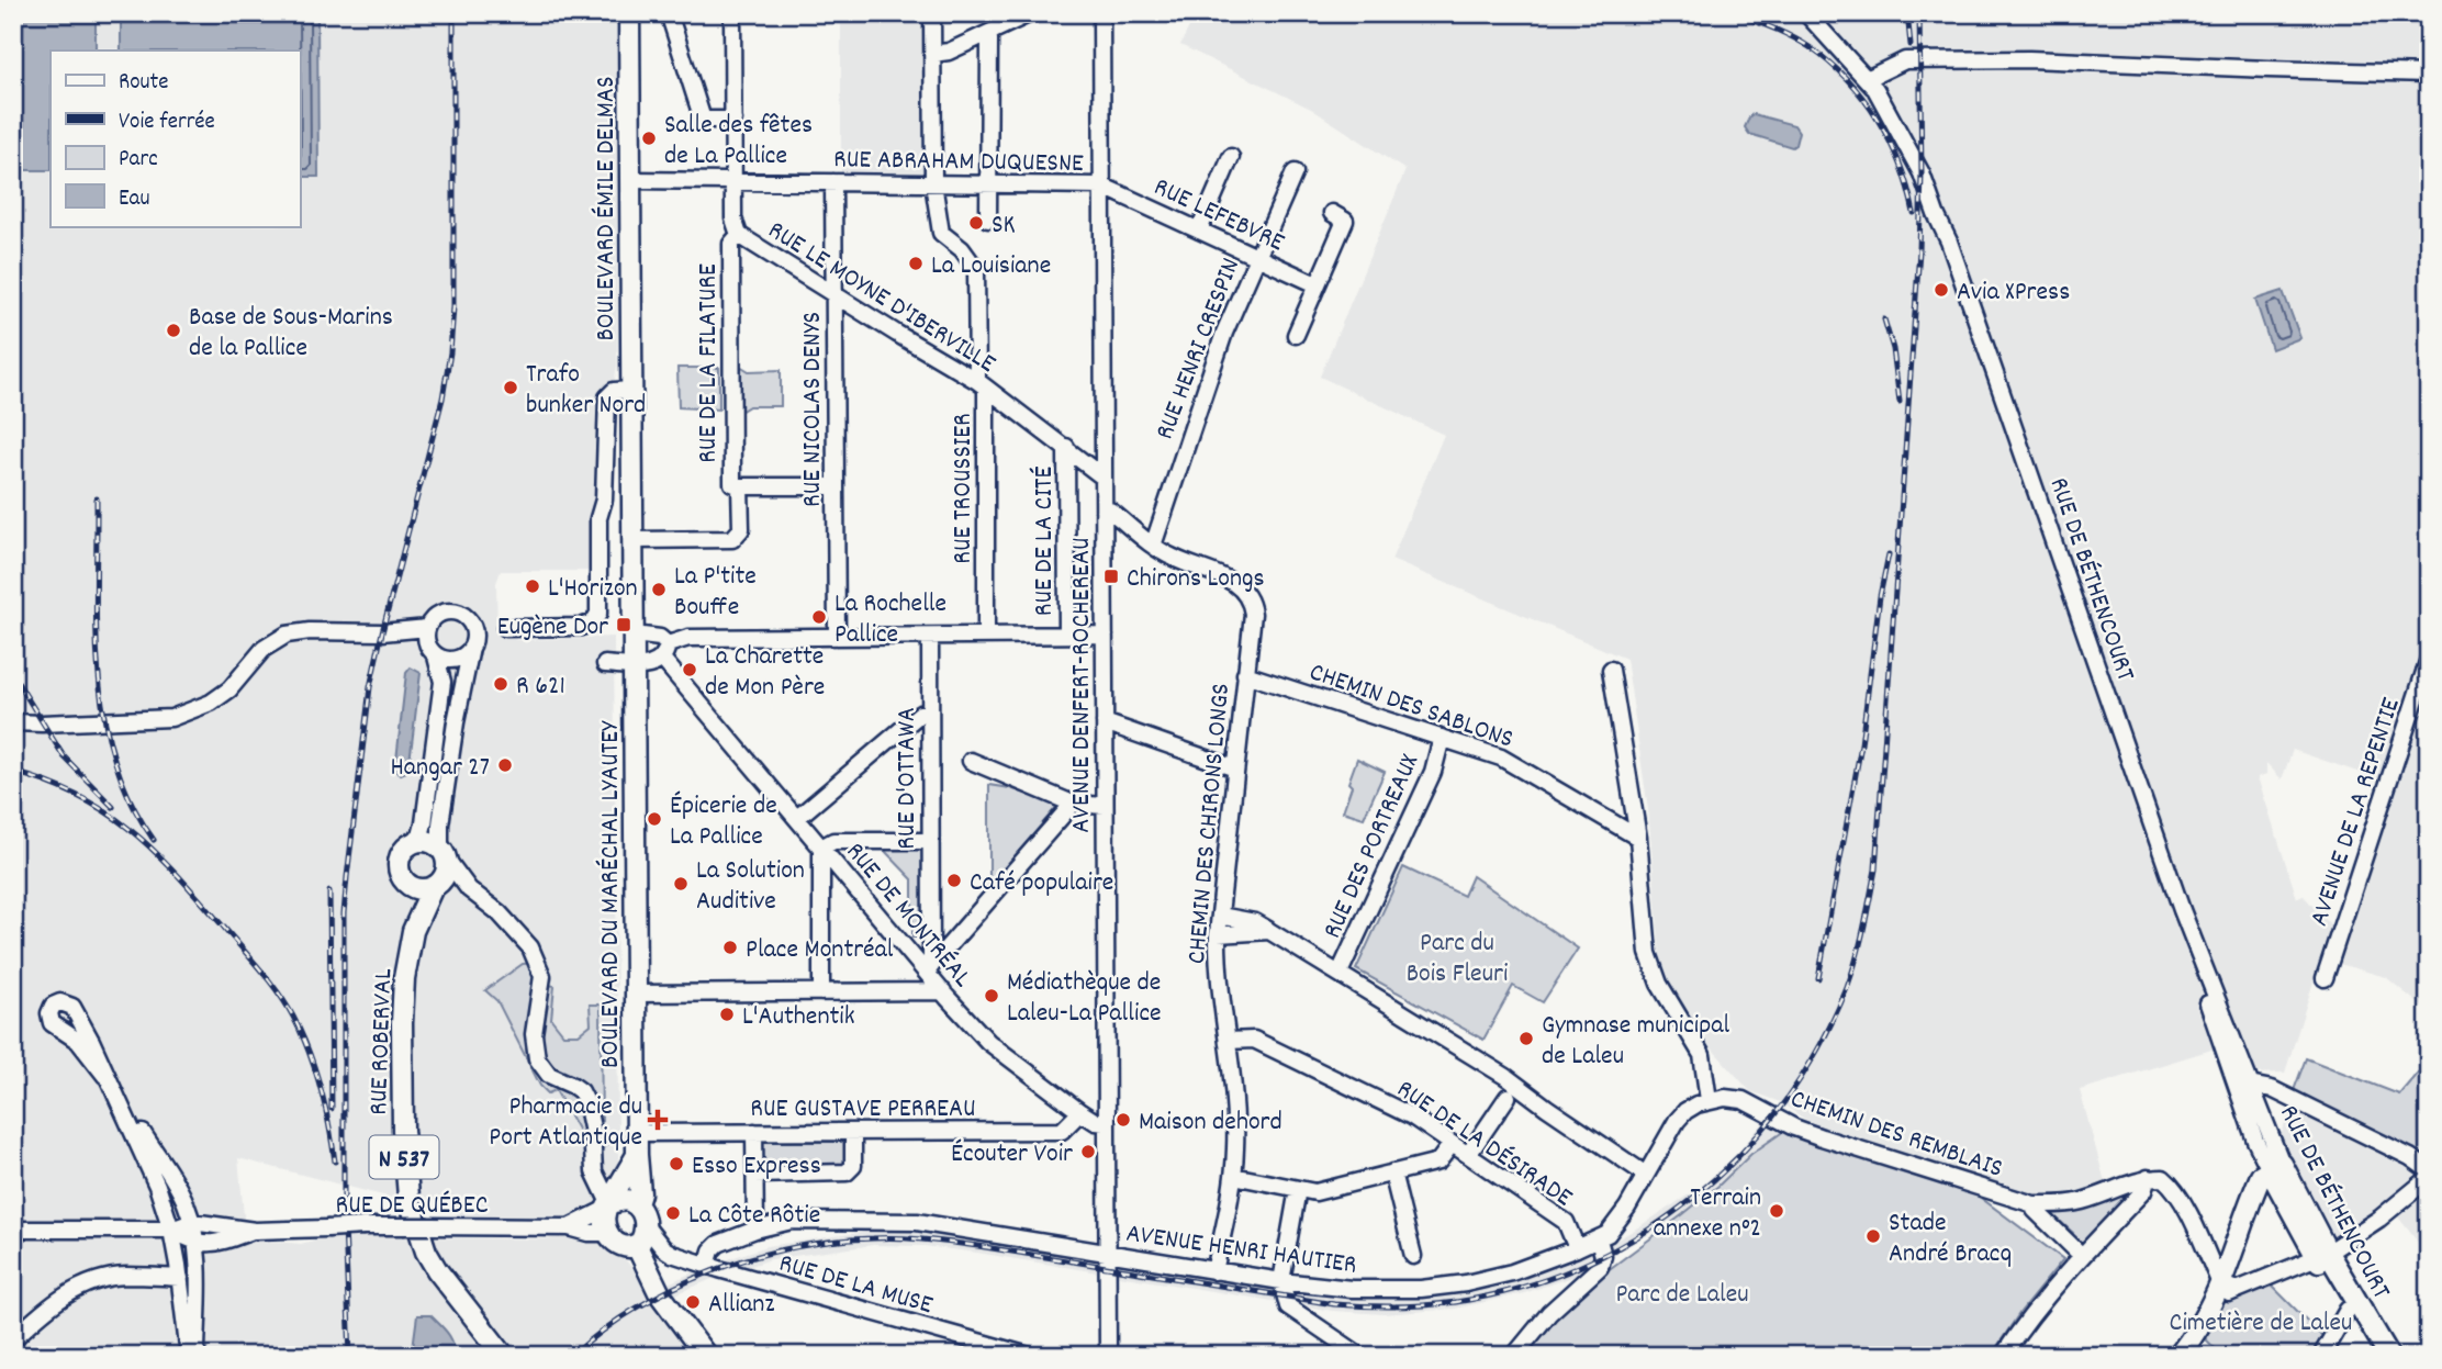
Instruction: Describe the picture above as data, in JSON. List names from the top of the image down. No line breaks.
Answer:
{"streets":{"main road":["BOULEVARD ÉMILE DELMAS","RUE DE BÉTHENCOURT","BOULEVARD DU MARÉCHAL LYAUTEY","RUE ROBERVAL","N 537"],"street":["RUE ABRAHAM DUQUESNE","RUE LEFEBVRE","RUE LE MOYNE D'IBERVILLE","RUE HENRI CRESPIN","RUE DE LA FILATURE","RUE NICOLAS DENYS","RUE TROUSSIER","RUE DE LA CITÉ","AVENUE DENFERT-ROCHEREAU","CHEMIN DES SABLONS","RUE D'OTTAWA","AVENUE DE LA REPENTIE","CHEMIN DES CHIRONS LONGS","RUE DES PORTREAUX","RUE DE MONTRÉAL","RUE GUSTAVE PERREAU","CHEMIN DES REMBLAIS","RUE DE LA DÉSIRADE","RUE DE QUÉBEC","AVENUE HENRI HAUTIER","RUE DE LA MUSE"]},"crossings":[["RUE ABRAHAM DUQUESNE","BOULEVARD ÉMILE DELMAS"],["RUE ABRAHAM DUQUESNE","RUE LEFEBVRE"],["RUE ABRAHAM DUQUESNE","RUE LE MOYNE D'IBERVILLE"],["RUE ABRAHAM DUQUESNE","RUE NICOLAS DENYS"],["RUE ABRAHAM DUQUESNE","RUE TROUSSIER"],["RUE ABRAHAM DUQUESNE","AVENUE DENFERT-ROCHEREAU"],["BOULEVARD ÉMILE DELMAS","BOULEVARD DU MARÉCHAL LYAUTEY"],["RUE LEFEBVRE","RUE HENRI CRESPIN"],["RUE LEFEBVRE","AVENUE DENFERT-ROCHEREAU"],["RUE LE MOYNE D'IBERVILLE","RUE DE LA FILATURE"],["RUE LE MOYNE D'IBERVILLE","RUE NICOLAS DENYS"],["RUE LE MOYNE D'IBERVILLE","RUE TROUSSIER"],["RUE LE MOYNE D'IBERVILLE","RUE DE LA CITÉ"],["RUE LE MOYNE D'IBERVILLE","AVENUE DENFERT-ROCHEREAU"],["RUE HENRI CRESPIN","CHEMIN DES CHIRONS LONGS"],["RUE DE LA FILATURE","RUE NICOLAS DENYS"],["AVENUE DENFERT-ROCHEREAU","CHEMIN DES CHIRONS LONGS"],["AVENUE DENFERT-ROCHEREAU","RUE DE MONTRÉAL"],["AVENUE DENFERT-ROCHEREAU","AVENUE HENRI HAUTIER"],["CHEMIN DES SABLONS","CHEMIN DES CHIRONS LONGS"],["CHEMIN DES SABLONS","RUE DES PORTREAUX"],["RUE D'OTTAWA","RUE DE MONTRÉAL"],["CHEMIN DES CHIRONS LONGS","RUE DE LA DÉSIRADE"],["CHEMIN DES CHIRONS LONGS","AVENUE HENRI HAUTIER"],["BOULEVARD DU MARÉCHAL LYAUTEY","RUE GUSTAVE PERREAU"],["BOULEVARD DU MARÉCHAL LYAUTEY","RUE DE QUÉBEC"],["RUE DE MONTRÉAL","RUE GUSTAVE PERREAU"],["CHEMIN DES REMBLAIS","AVENUE HENRI HAUTIER"],["RUE DE LA DÉSIRADE","AVENUE HENRI HAUTIER"],["RUE DE QUÉBEC","RUE DE LA MUSE"],["AVENUE HENRI HAUTIER","RUE DE LA MUSE"]],"parks":["Parc du Bois Fleuri","Parc de Laleu","Cimetière de Laleu"],"places":{"other":["Salle des fêtes de La Pallice","SK","La Louisiane","Avia XPress","Base de Sous-Marins de la Pallice","Trafo bunker Nord","L'Horizon","La P'tite Bouffe","La Rochelle Pallice","La Charette de Mon Père","R 621","Hangar 27","Épicerie de La Pallice","Café populaire","La Solution Auditive","Place Montréal","Médiathèque de Laleu-La Pallice","L'Authentik","Gymnase municipal de Laleu","Maison dehord","Écouter Voir","Esso Express","Terrain annexe n°2","La Côte Rôtie","Stade André Bracq","Allianz"],"transit":["Chirons Longs","Eugène Dor"],"health":["Pharmacie du Port Atlantique"]},"legend":["Route","Voie ferrée","Parc","Eau"]}
